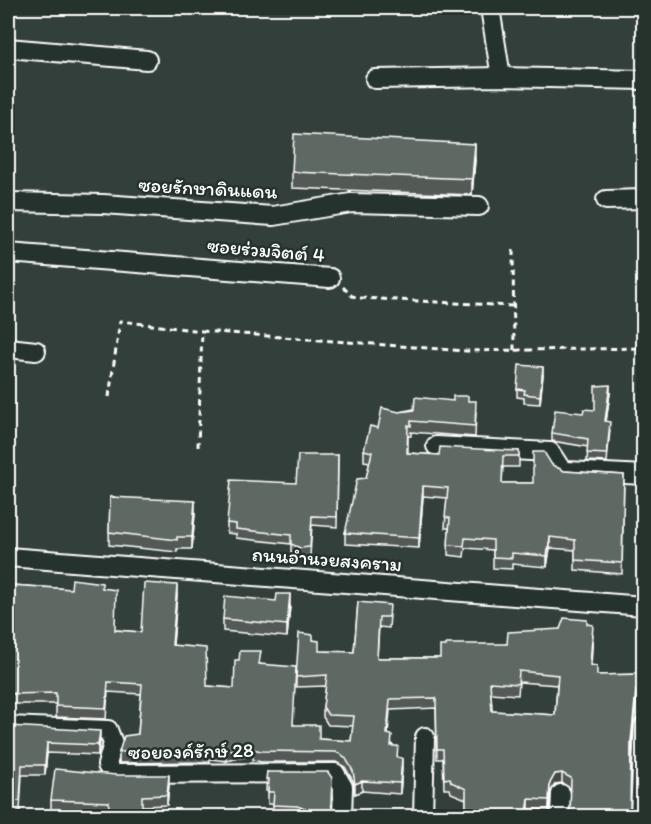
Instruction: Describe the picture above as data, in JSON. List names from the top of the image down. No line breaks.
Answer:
{"streets":{"street":["ซอยรักษาดินแดน","ซอยร่วมจิตต์ 4","ถนนอำนวยสงคราม","ซอยองค์รักษ์ 28"]}}
